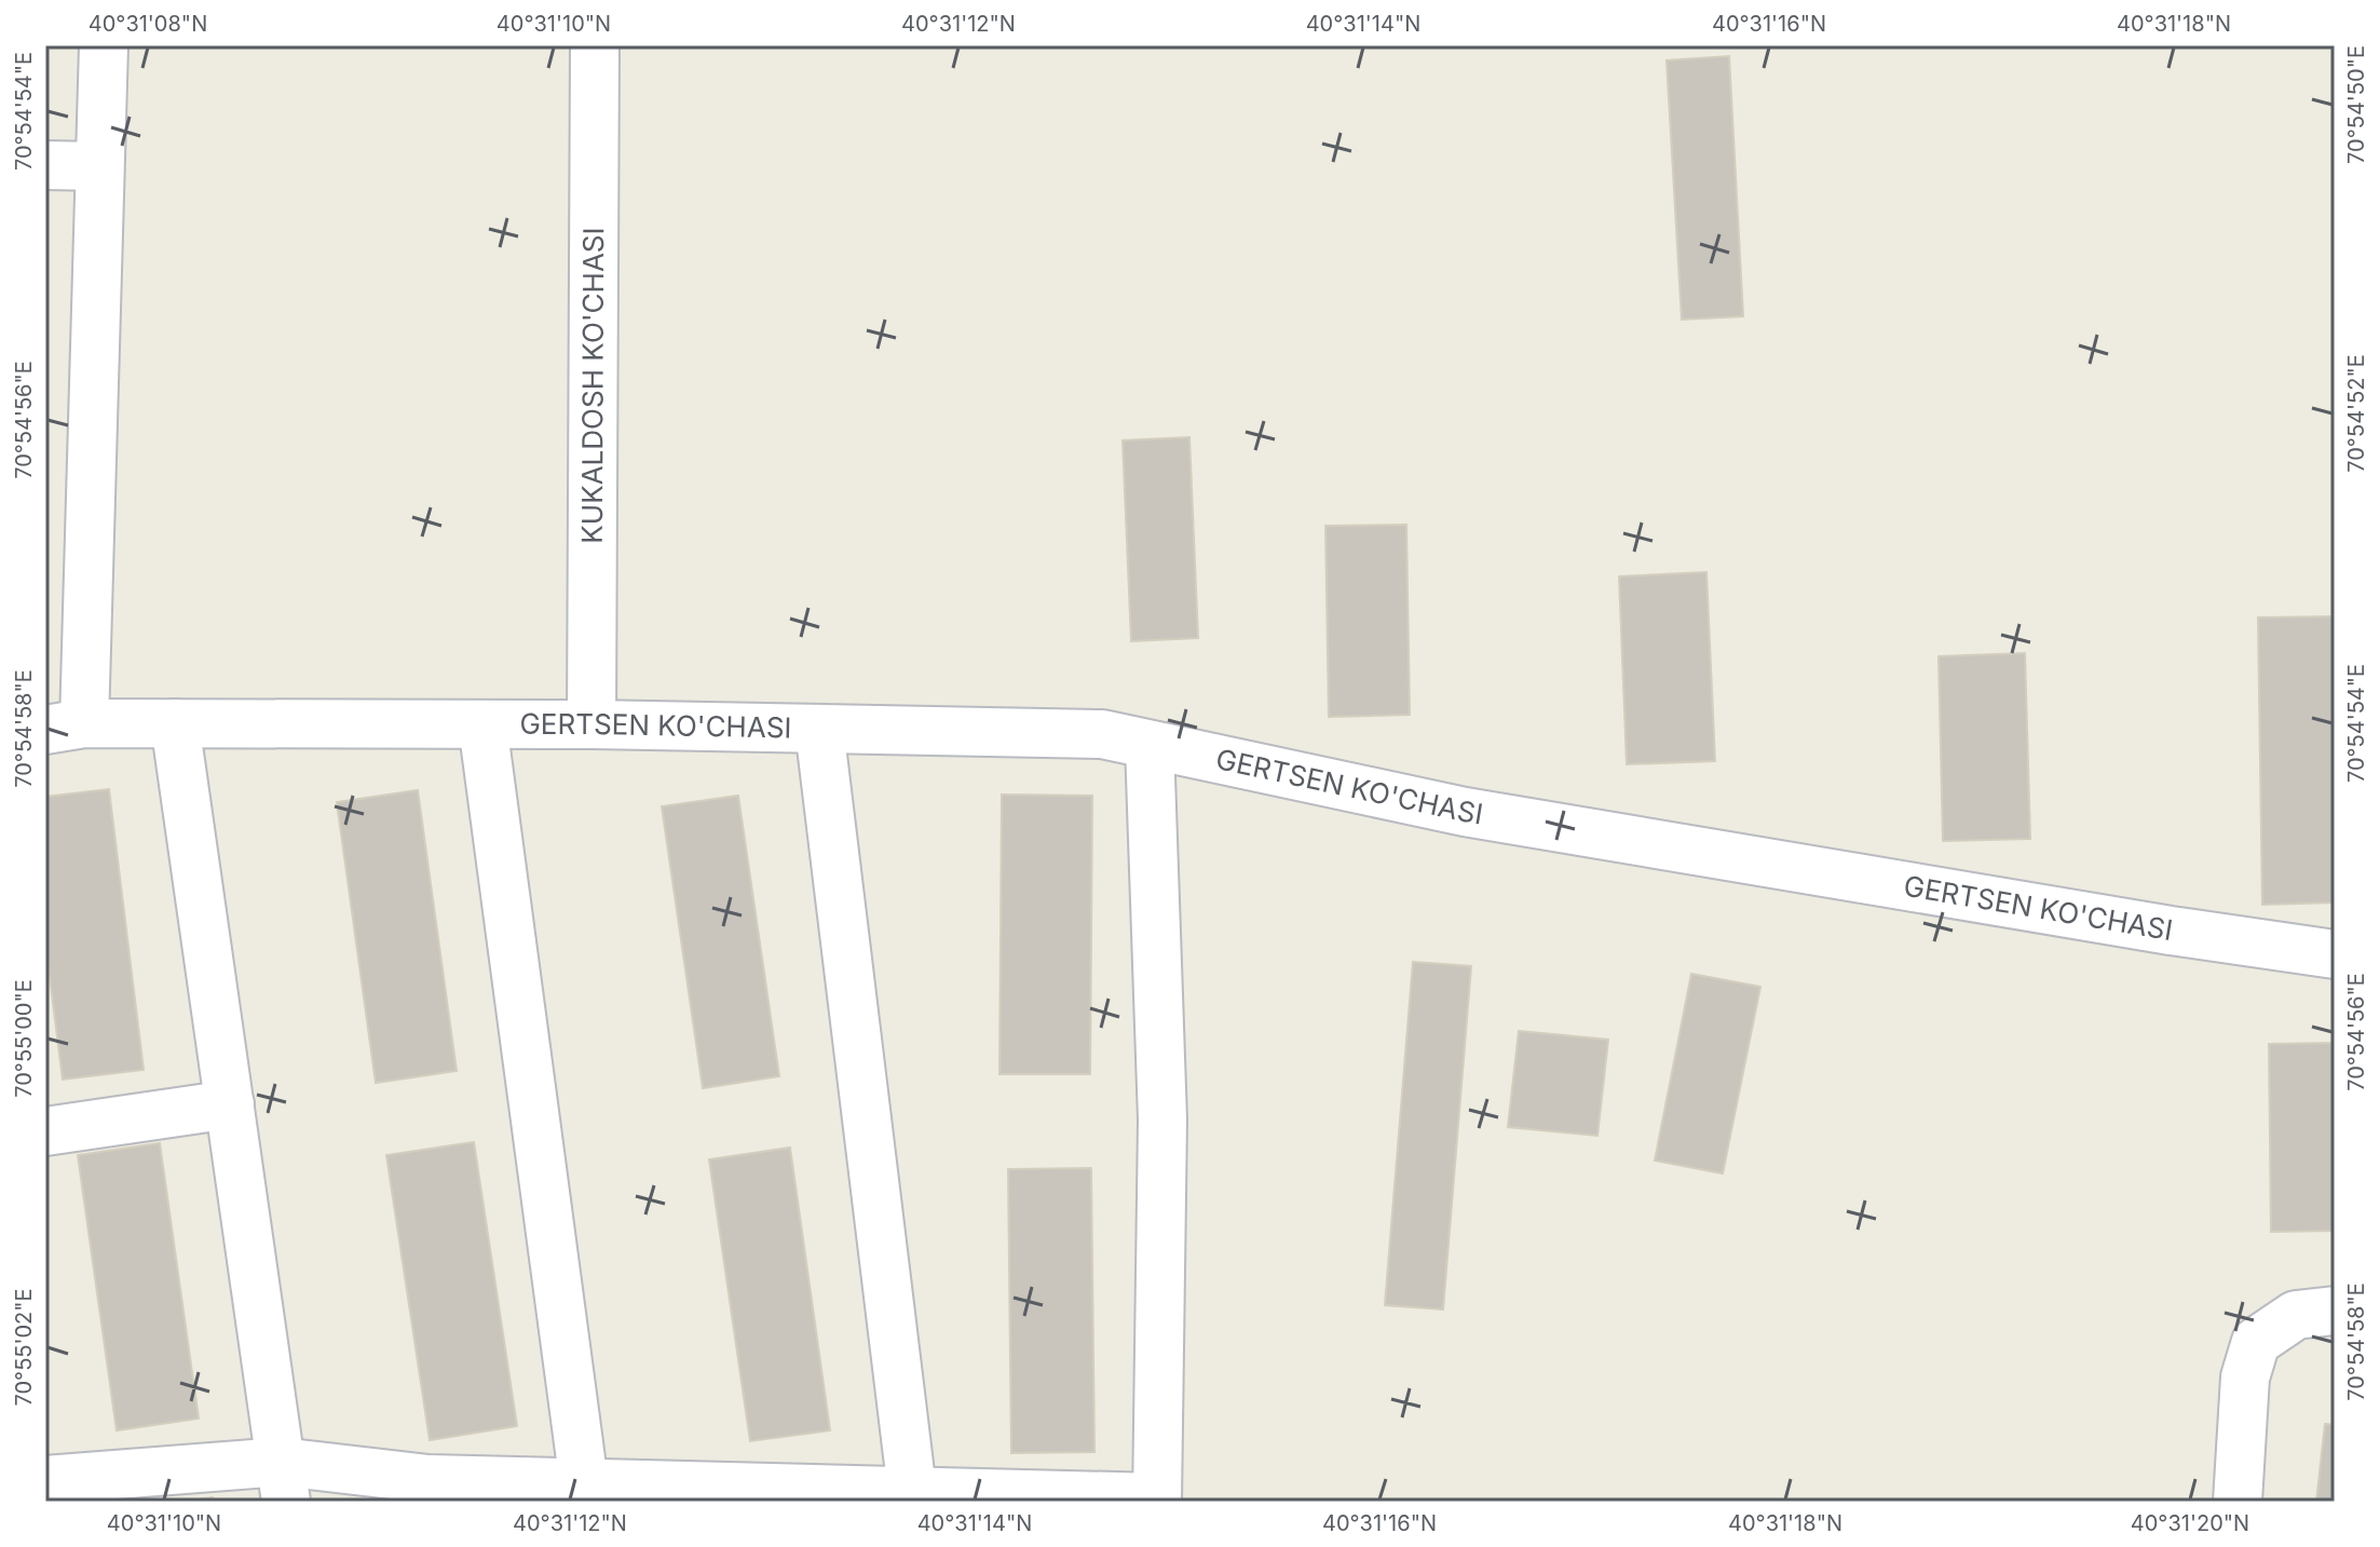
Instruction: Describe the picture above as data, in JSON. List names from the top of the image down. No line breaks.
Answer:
{"streets":{"street":["KUKALDOSH KO'CHASI","GERTSEN KO'CHASI"]},"crossings":[["KUKALDOSH KO'CHASI","GERTSEN KO'CHASI"]],"coordinates":["40°31'08\"N","40°31'10\"N","40°31'12\"N","40°31'14\"N","40°31'16\"N","40°31'18\"N","70°54'50\"E","70°54'54\"E","70°54'52\"E","70°54'56\"E","70°54'58\"E","70°55'00\"E","70°55'02\"E","40°31'20\"N"]}
